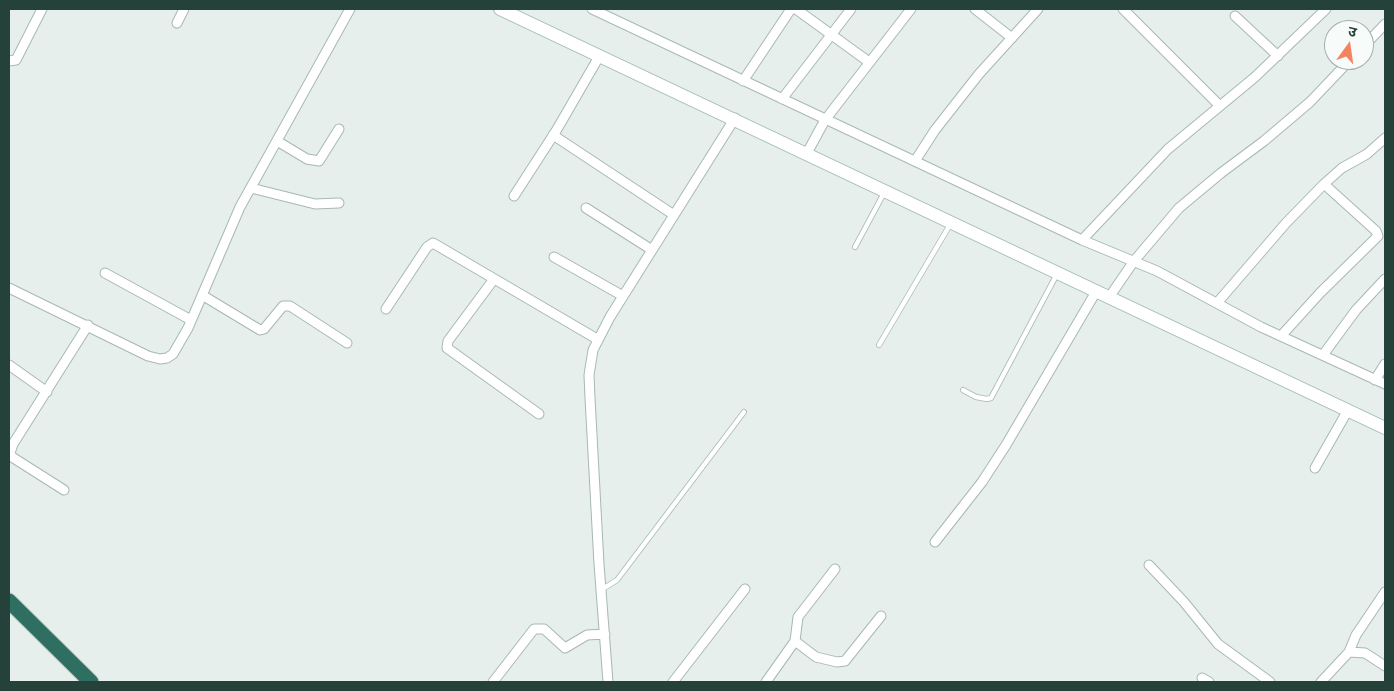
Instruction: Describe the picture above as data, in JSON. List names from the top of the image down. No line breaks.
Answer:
{"north":"top"}
